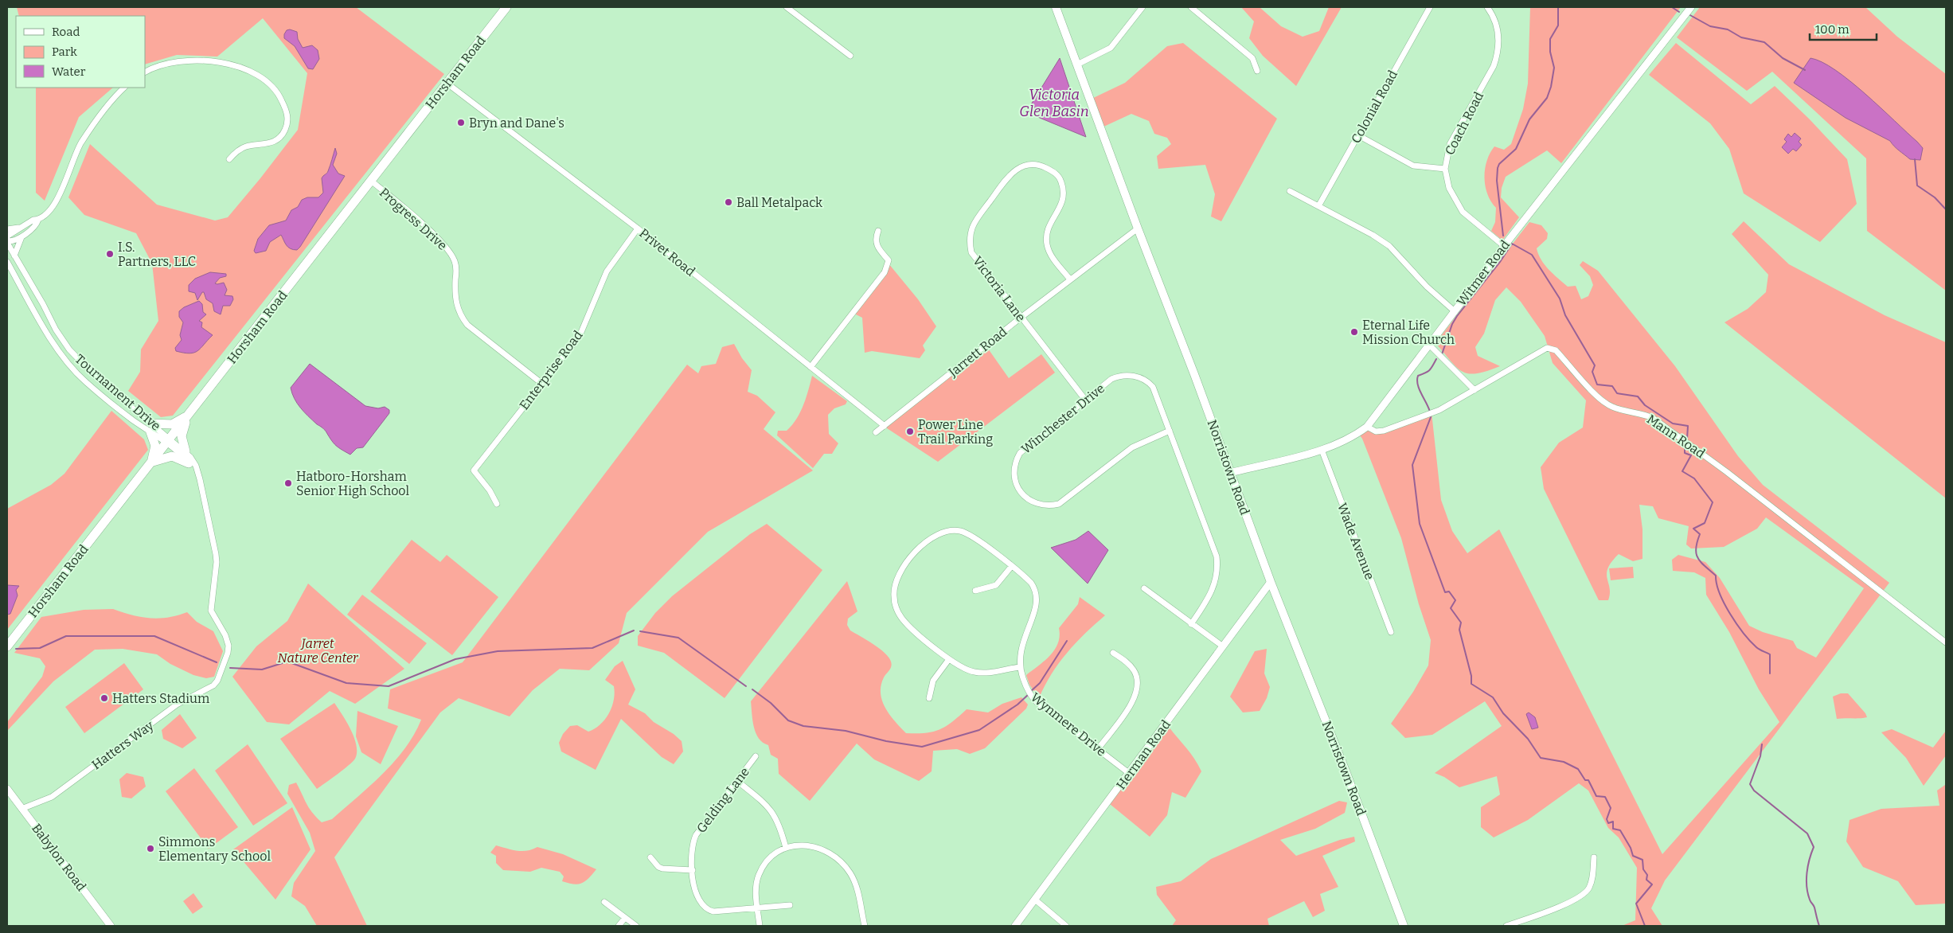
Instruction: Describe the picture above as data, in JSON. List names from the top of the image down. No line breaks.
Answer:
{"streets":{"main road":["Horsham Road","Norristown Road"],"street":["Colonial Road","Coach Road","Progress Drive","Privet Road","Witmer Road","Victoria Lane","Jarrett Road","Enterprise Road","Tournament Drive","Winchester Drive","Mann Road","Wade Avenue","Wynmere Drive","Hatters Way","Herman Road","Gelding Lane","Babylon Road"]},"crossings":[["Horsham Road","Progress Drive"],["Horsham Road","Privet Road"],["Horsham Road","Tournament Drive"],["Horsham Road","Hatters Way"],["Coach Road","Witmer Road"],["Progress Drive","Enterprise Road"],["Privet Road","Jarrett Road"],["Privet Road","Enterprise Road"],["Witmer Road","Mann Road"],["Witmer Road","Norristown Road"],["Witmer Road","Wade Avenue"],["Victoria Lane","Jarrett Road"],["Victoria Lane","Winchester Drive"],["Jarrett Road","Norristown Road"],["Tournament Drive","Hatters Way"],["Norristown Road","Herman Road"],["Wynmere Drive","Herman Road"],["Hatters Way","Babylon Road"]],"water":["Victoria Glen Basin"],"parks":["Jarret Nature Center"],"places":["Bryn and Dane's","Ball Metalpack","I.S. Partners, LLC","Eternal Life Mission Church","Power Line Trail Parking","Hatboro-Horsham Senior High School","Hatters Stadium","Simmons Elementary School"],"legend":["Road","Park","Water"],"scale_bar":"100 m"}
